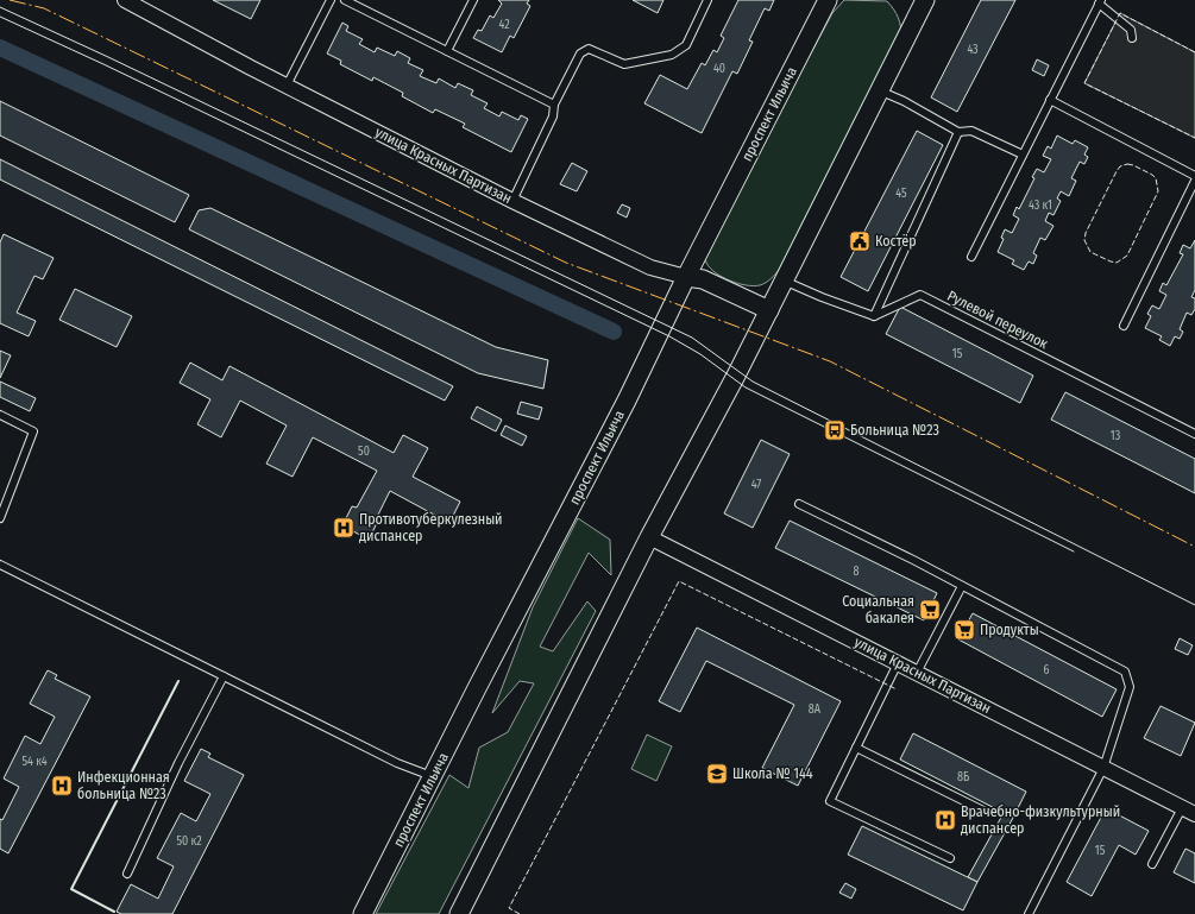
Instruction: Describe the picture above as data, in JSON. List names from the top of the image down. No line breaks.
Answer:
{"streets":{"street":["проспект Ильича","улица Красных Партизан"],"lane":["Рулевой переулок"]},"crossings":[["проспект Ильича","улица Красных Партизан"]],"places":{"public building":["Костёр"],"bus stop":["Больница №23"],"hospital":["Противотуберкулезный диспансер","Инфекционная больница №23","Врачебно-физкультурный диспансер"],"supermarket":["Социальная бакалея","Продукты"],"school or university":["Школа № 144"]},"house_numbers":["42","43","40","45","43 к1","15","13","50","47","8","6","8А","54 к4","8Б","50 к2","15"]}
